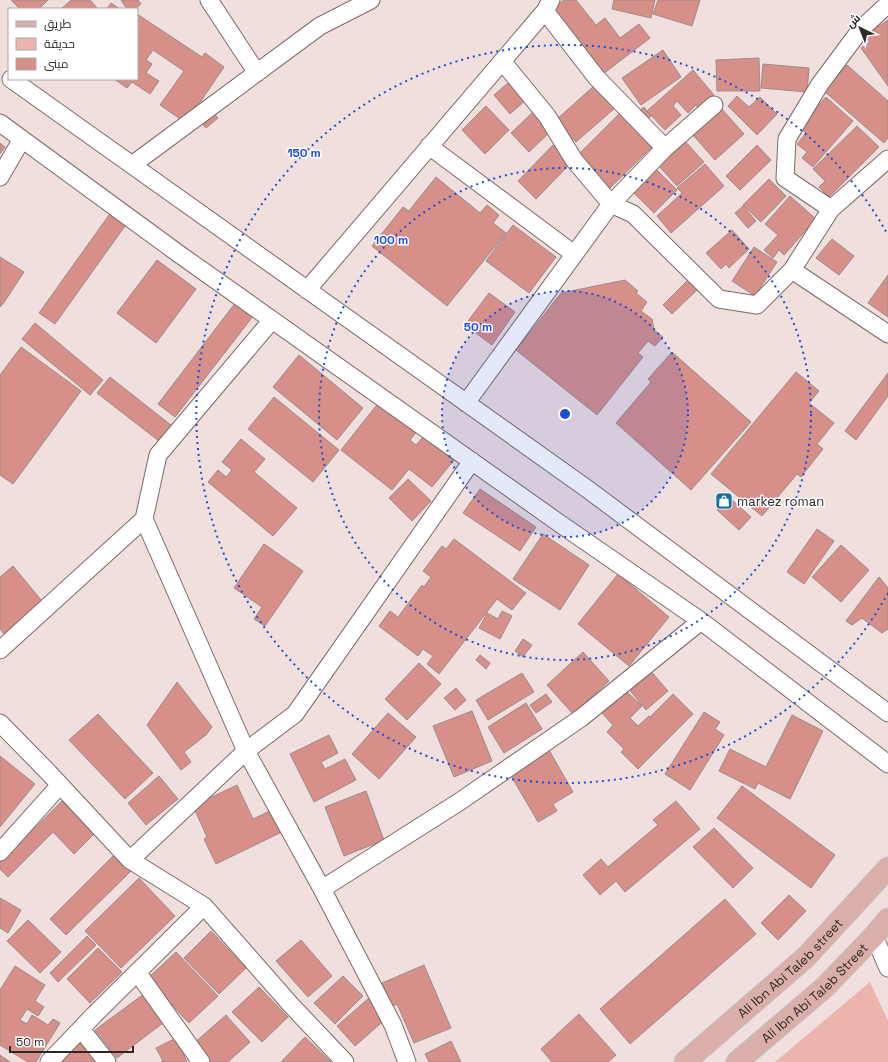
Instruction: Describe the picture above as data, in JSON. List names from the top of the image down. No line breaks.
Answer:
{"streets":{"main road":["Ali Ibn Abi Taleb street","Ali Ibn Abi Taleb Street"]},"places":{"shop":["markez roman"]},"legend":["طريق","حديقة","مبنى"],"scale_bar":"50 m","north":"top left","rings":["150 m","100 m","50 m"]}
